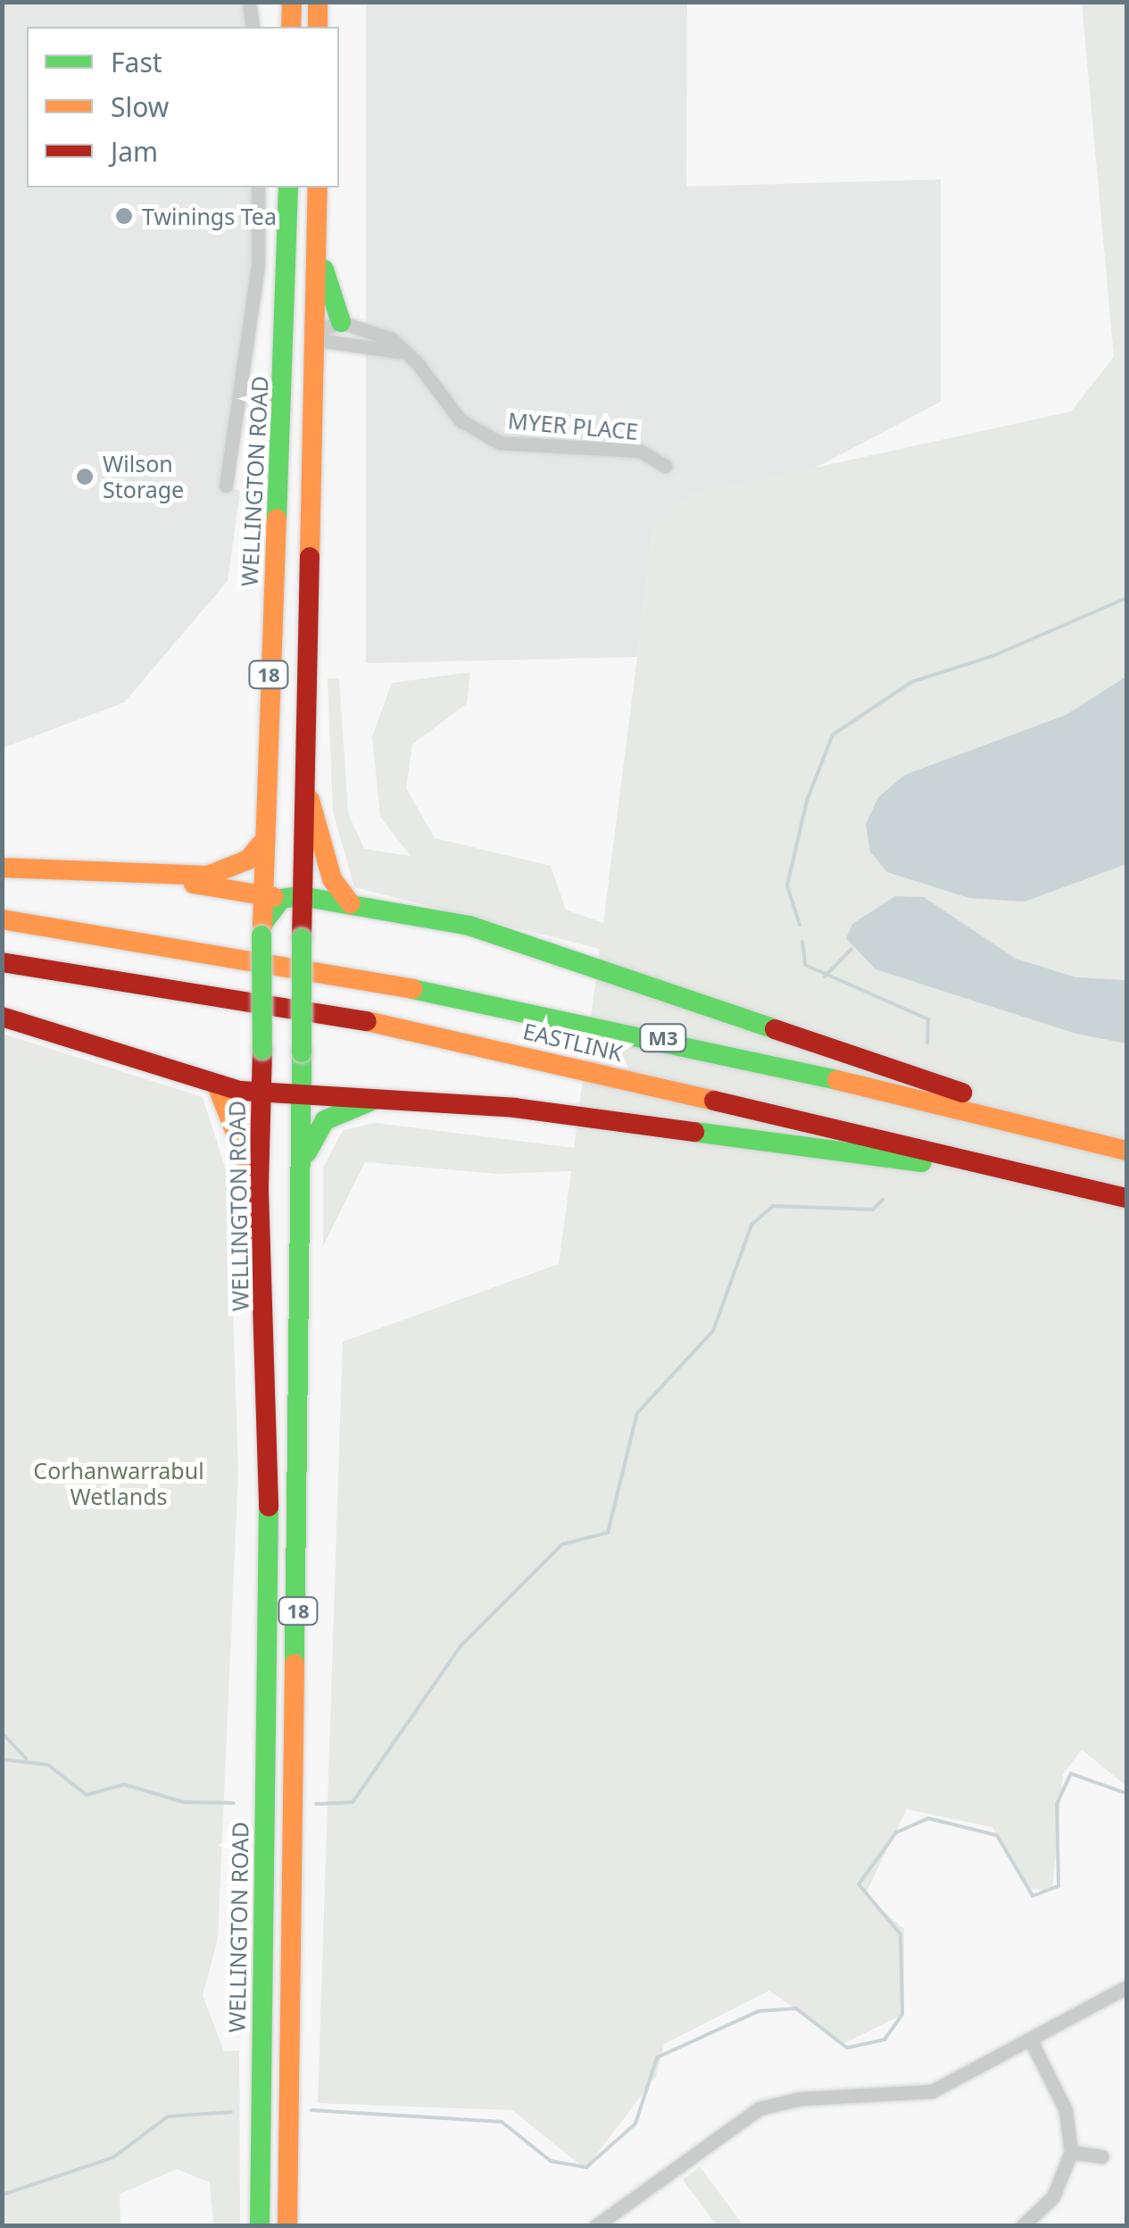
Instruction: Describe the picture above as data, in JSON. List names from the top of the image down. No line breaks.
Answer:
{"streets":{"highway":["WELLINGTON ROAD","18","M3","EASTLINK"],"street":["MYER PLACE"]},"crossings":[["WELLINGTON ROAD","18"]],"parks":["Corhanwarrabul Wetlands"],"places":["Twinings Tea","Wilson Storage"],"legend":["Fast","Slow","Jam"]}
